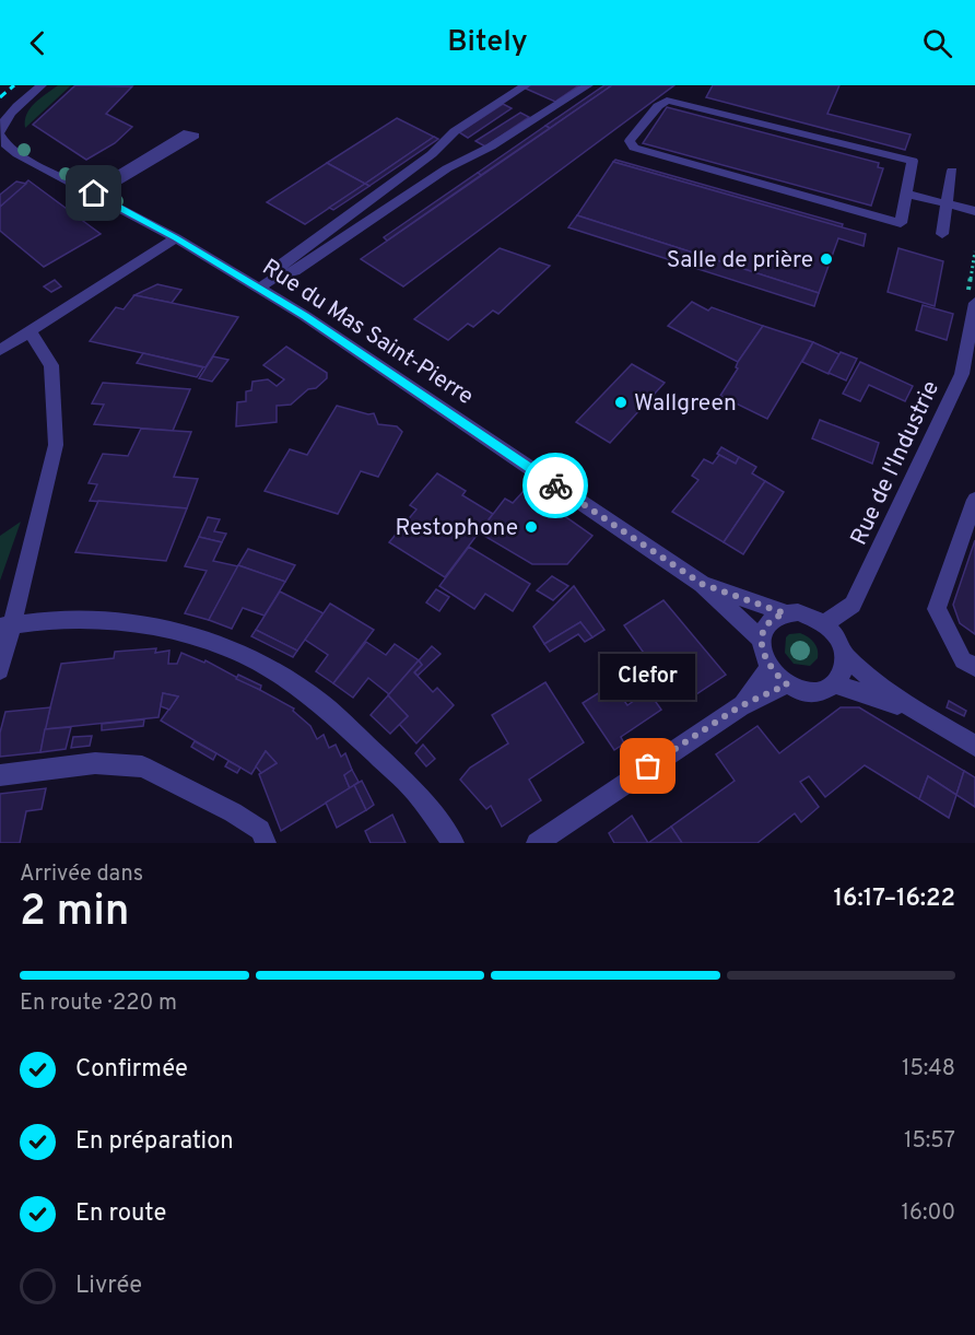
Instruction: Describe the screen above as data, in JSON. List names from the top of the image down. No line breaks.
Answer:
{"streets":{"street":["Rue du Mas Saint-Pierre","Rue de l'Industrie"]},"crossings":[["Rue du Mas Saint-Pierre","Rue de l'Industrie"]],"places":["Salle de prière","Wallgreen","Restophone","Clefor"],"page":{"header":"Bitely","bubble":"Clefor","heading":["2 min","Arrivée dans","16:17–16:22"],"bar":"En route · 220 m","list":[["Confirmée","15:48"],["En préparation","15:57"],["En route","16:00"],"Livrée"]}}
